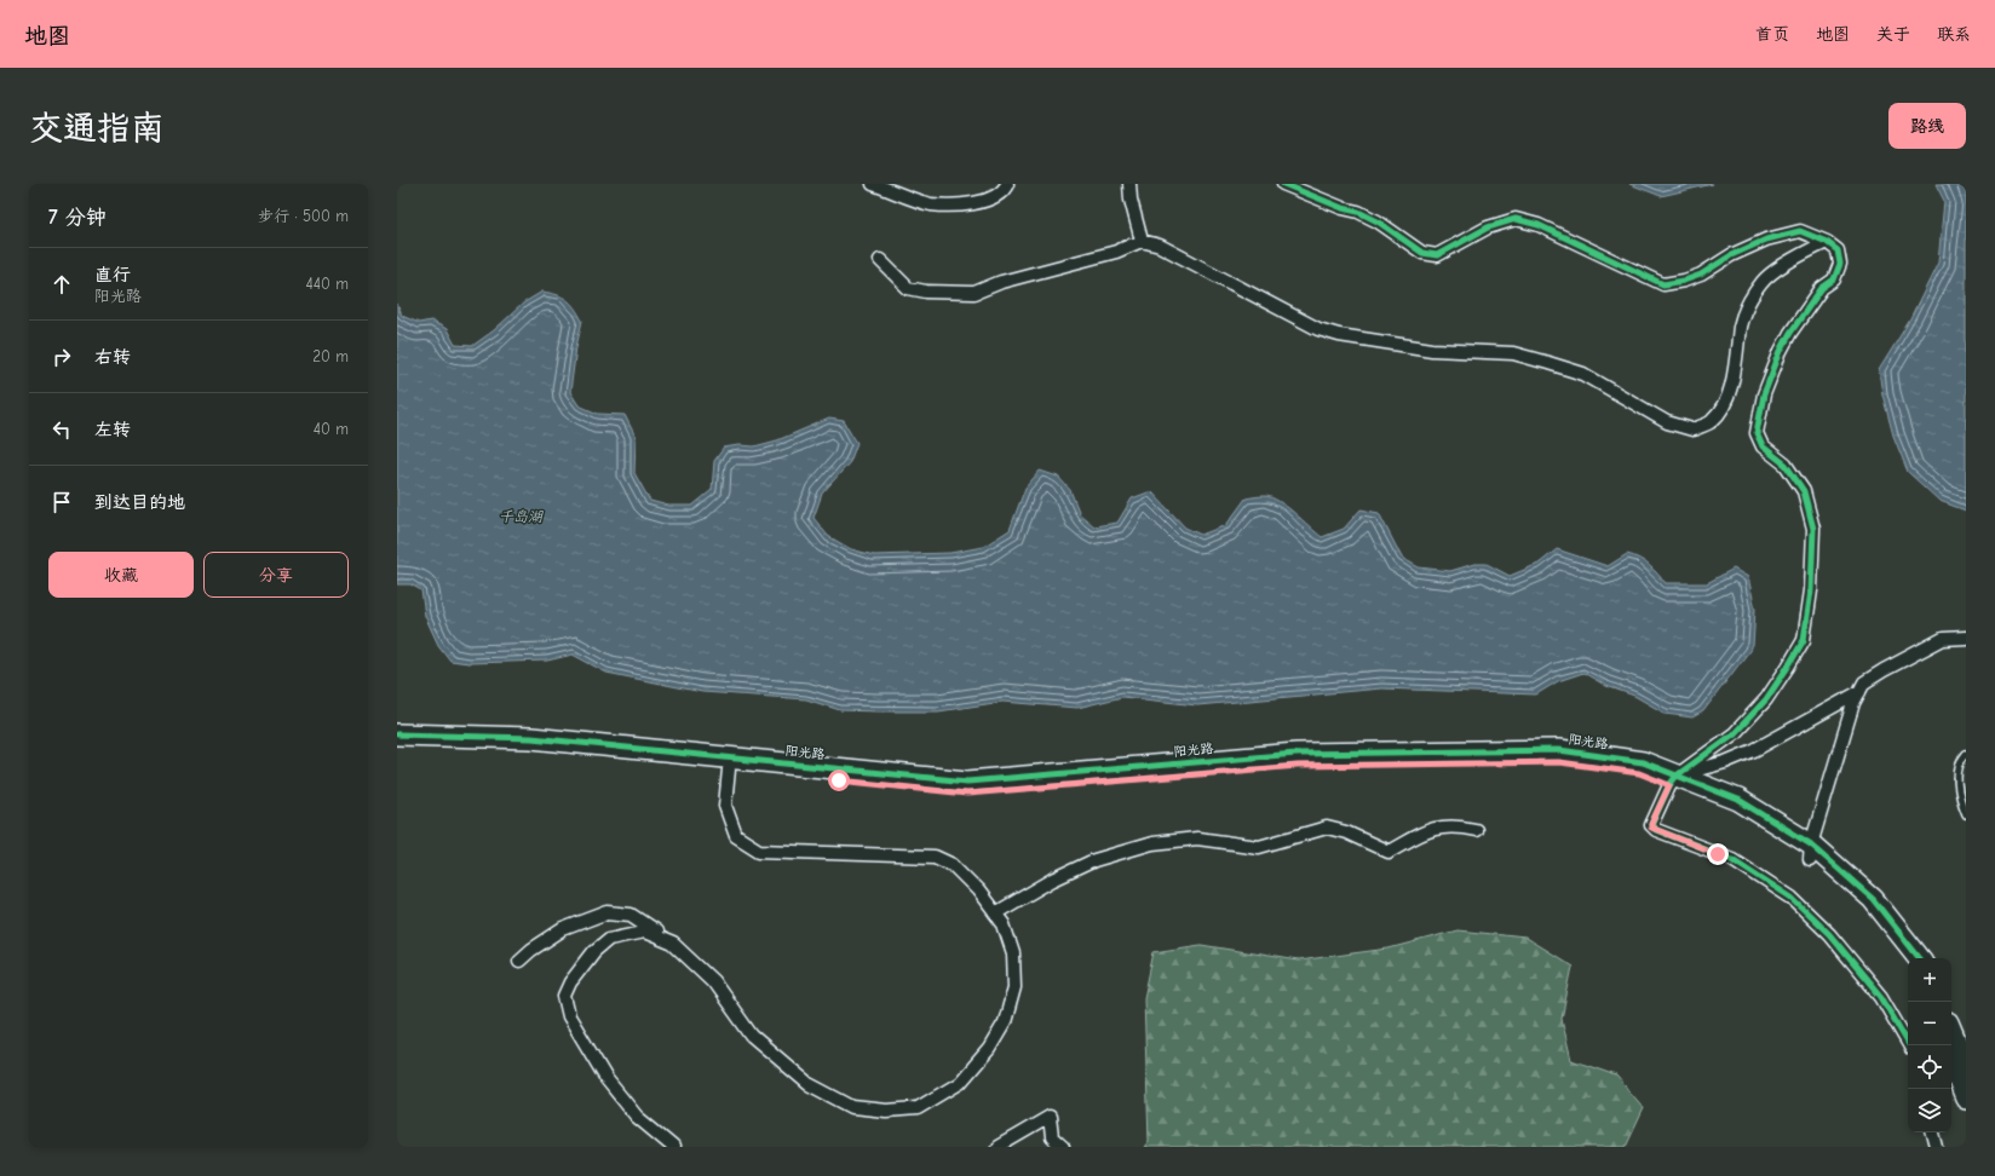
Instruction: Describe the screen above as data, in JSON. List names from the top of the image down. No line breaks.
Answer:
{"streets":{"main road":["阳光路"]},"water":["千岛湖"],"page":{"header":"地图","nav":["首页","地图","关于","联系"],"buttons":["路线",["收藏","分享"]],"title":"交通指南","heading":["7 分钟","步行 · 500 m"],"list":[["直行","阳光路","440 m"],["右转","20 m"],["左转","40 m"],"到达目的地"],"map_buttons":["+","−"]}}
